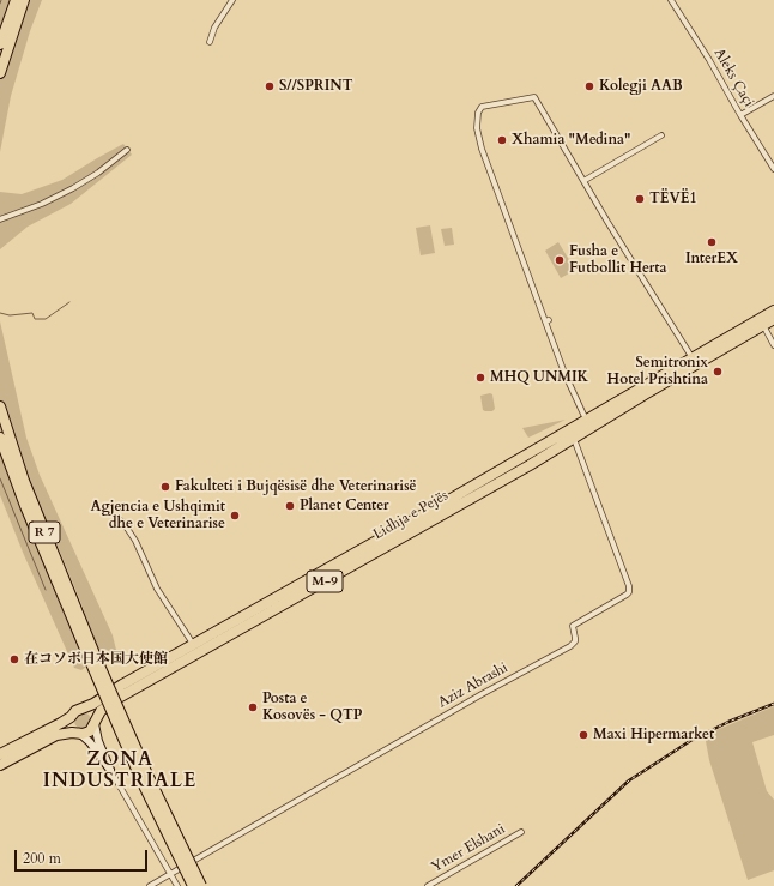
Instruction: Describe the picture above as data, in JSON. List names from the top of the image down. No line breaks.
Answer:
{"streets":{"highway":["Lidhja e Pejës","R 7","M-9"],"street":["Aleks Çaçi","Aziz Abrashi","Ymer Elshani"]},"crossings":[["Lidhja e Pejës","M-9"],["Lidhja e Pejës","Aziz Abrashi"]],"districts":["ZONA INDUSTRIALE"],"places":["S//SPRINT","Kolegji AAB","Xhamia \"Medina\"","TËVË1","InterEX","Fusha e Futbollit Herta","Semitronix Hotel Prishtina","MHQ UNMIK","Fakulteti i Bujqësisë dhe Veterinarisë","Planet Center","Agjencia e Ushqimit dhe e Veterinarise","在コソボ日本国大使館","Posta e Kosovës - QTP","Maxi Hipermarket"],"scale_bar":"200 m"}
